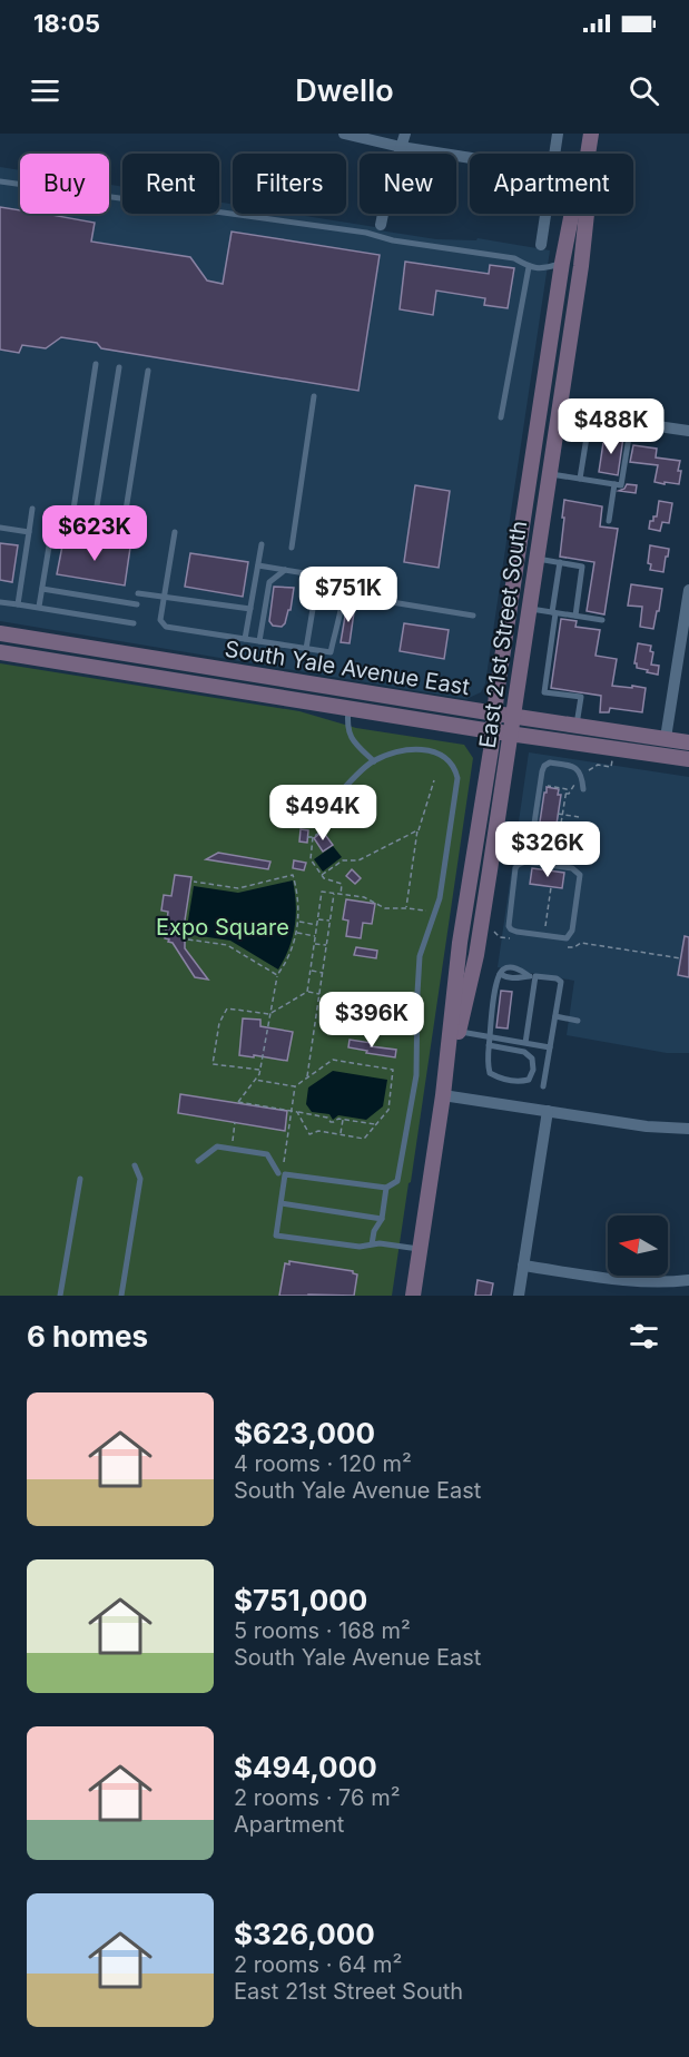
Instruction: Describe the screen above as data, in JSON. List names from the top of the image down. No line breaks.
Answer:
{"streets":{"main road":["East 21st Street South","South Yale Avenue East"]},"crossings":[["East 21st Street South","South Yale Avenue East"]],"parks":["Expo Square"],"north":"left","page":{"status":"18:05","header":"Dwello","chip":["Buy","Rent","Filters","New","Apartment"],"price":["$488K","$623K","$751K","$494K","$326K","$396K"],"heading":"6 homes","list":[{"name":"$623,000","note":"4 rooms · 120 m² · South Yale Avenue East"},{"name":"$751,000","note":"5 rooms · 168 m² · South Yale Avenue East"},{"name":"$494,000","note":"2 rooms · 76 m² · Apartment"},{"name":"$326,000","note":"2 rooms · 64 m² · East 21st Street South"}]}}
